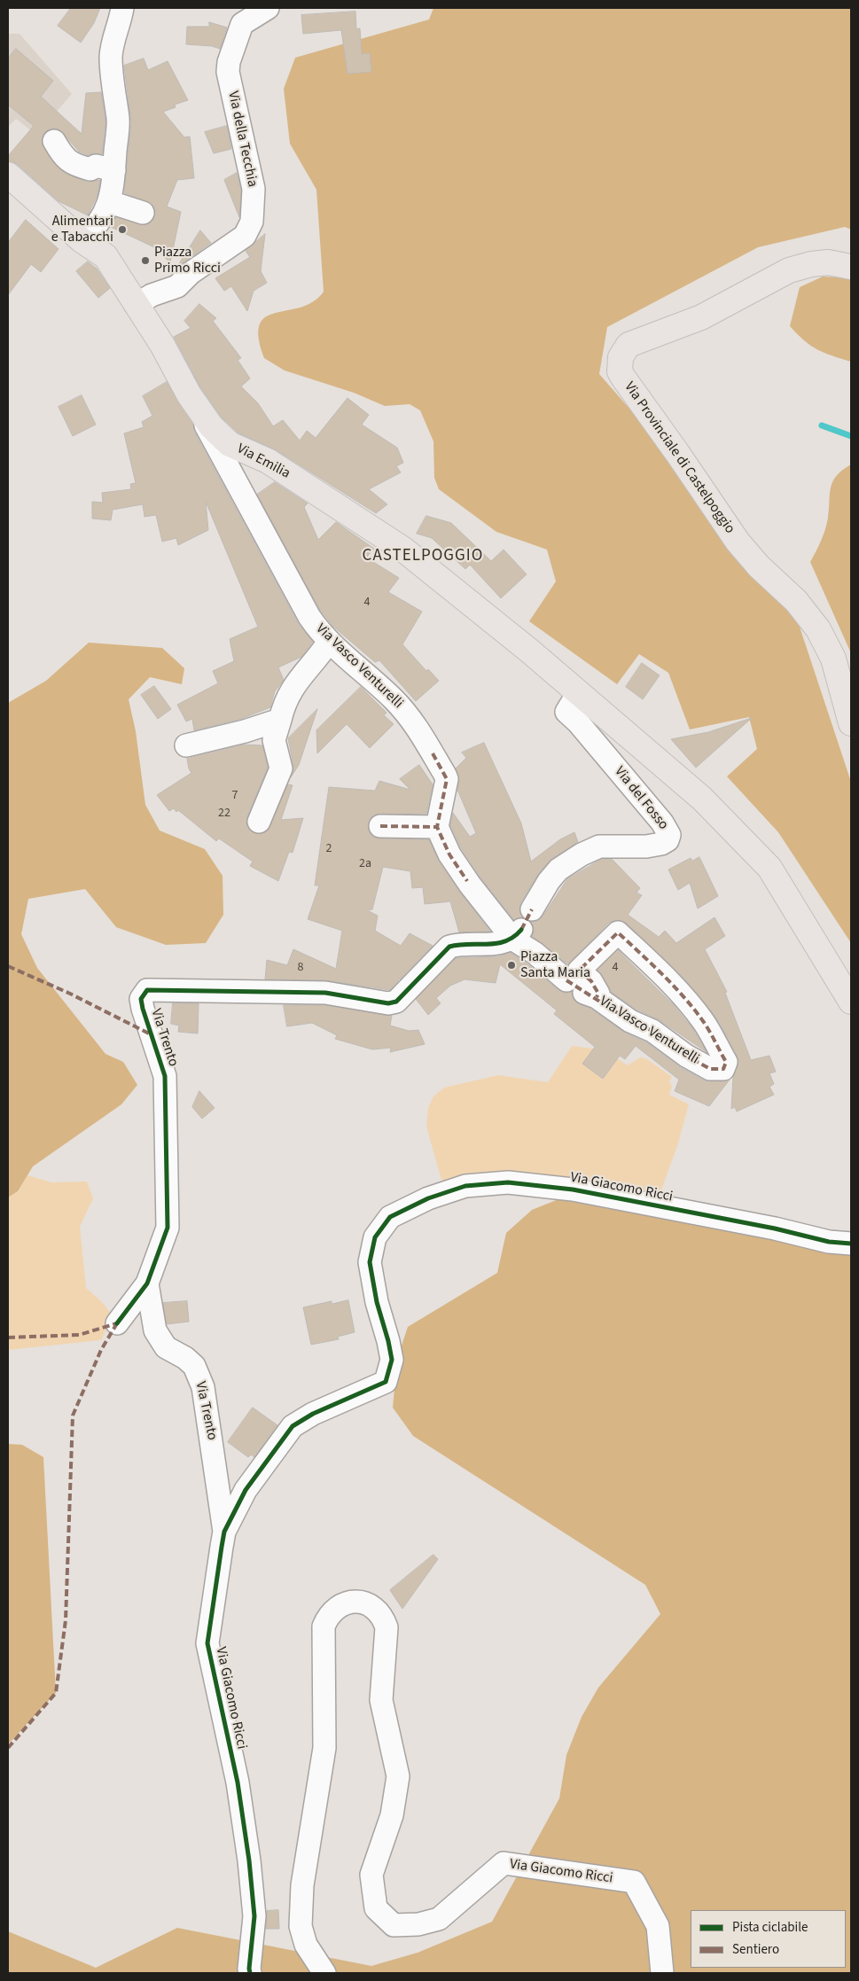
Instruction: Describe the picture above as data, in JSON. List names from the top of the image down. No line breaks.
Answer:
{"streets":{"main road":["Via Provinciale di Castelpoggio","Via Emilia"],"street":["Via della Tecchia","Via Vasco Venturelli","Via del Fosso","Via Trento","Via Giacomo Ricci"]},"crossings":[["Via della Tecchia","Via Emilia"],["Via Emilia","Via Vasco Venturelli"],["Via Emilia","Via del Fosso"],["Via Vasco Venturelli","Via Trento"],["Via Trento","Via Giacomo Ricci"]],"districts":["CASTELPOGGIO"],"places":["Alimentari e Tabacchi","Piazza Primo Ricci","Piazza Santa Maria"],"house_numbers":["4","7","22","2","2a","8","4"],"legend":["Pista ciclabile","Sentiero"]}
